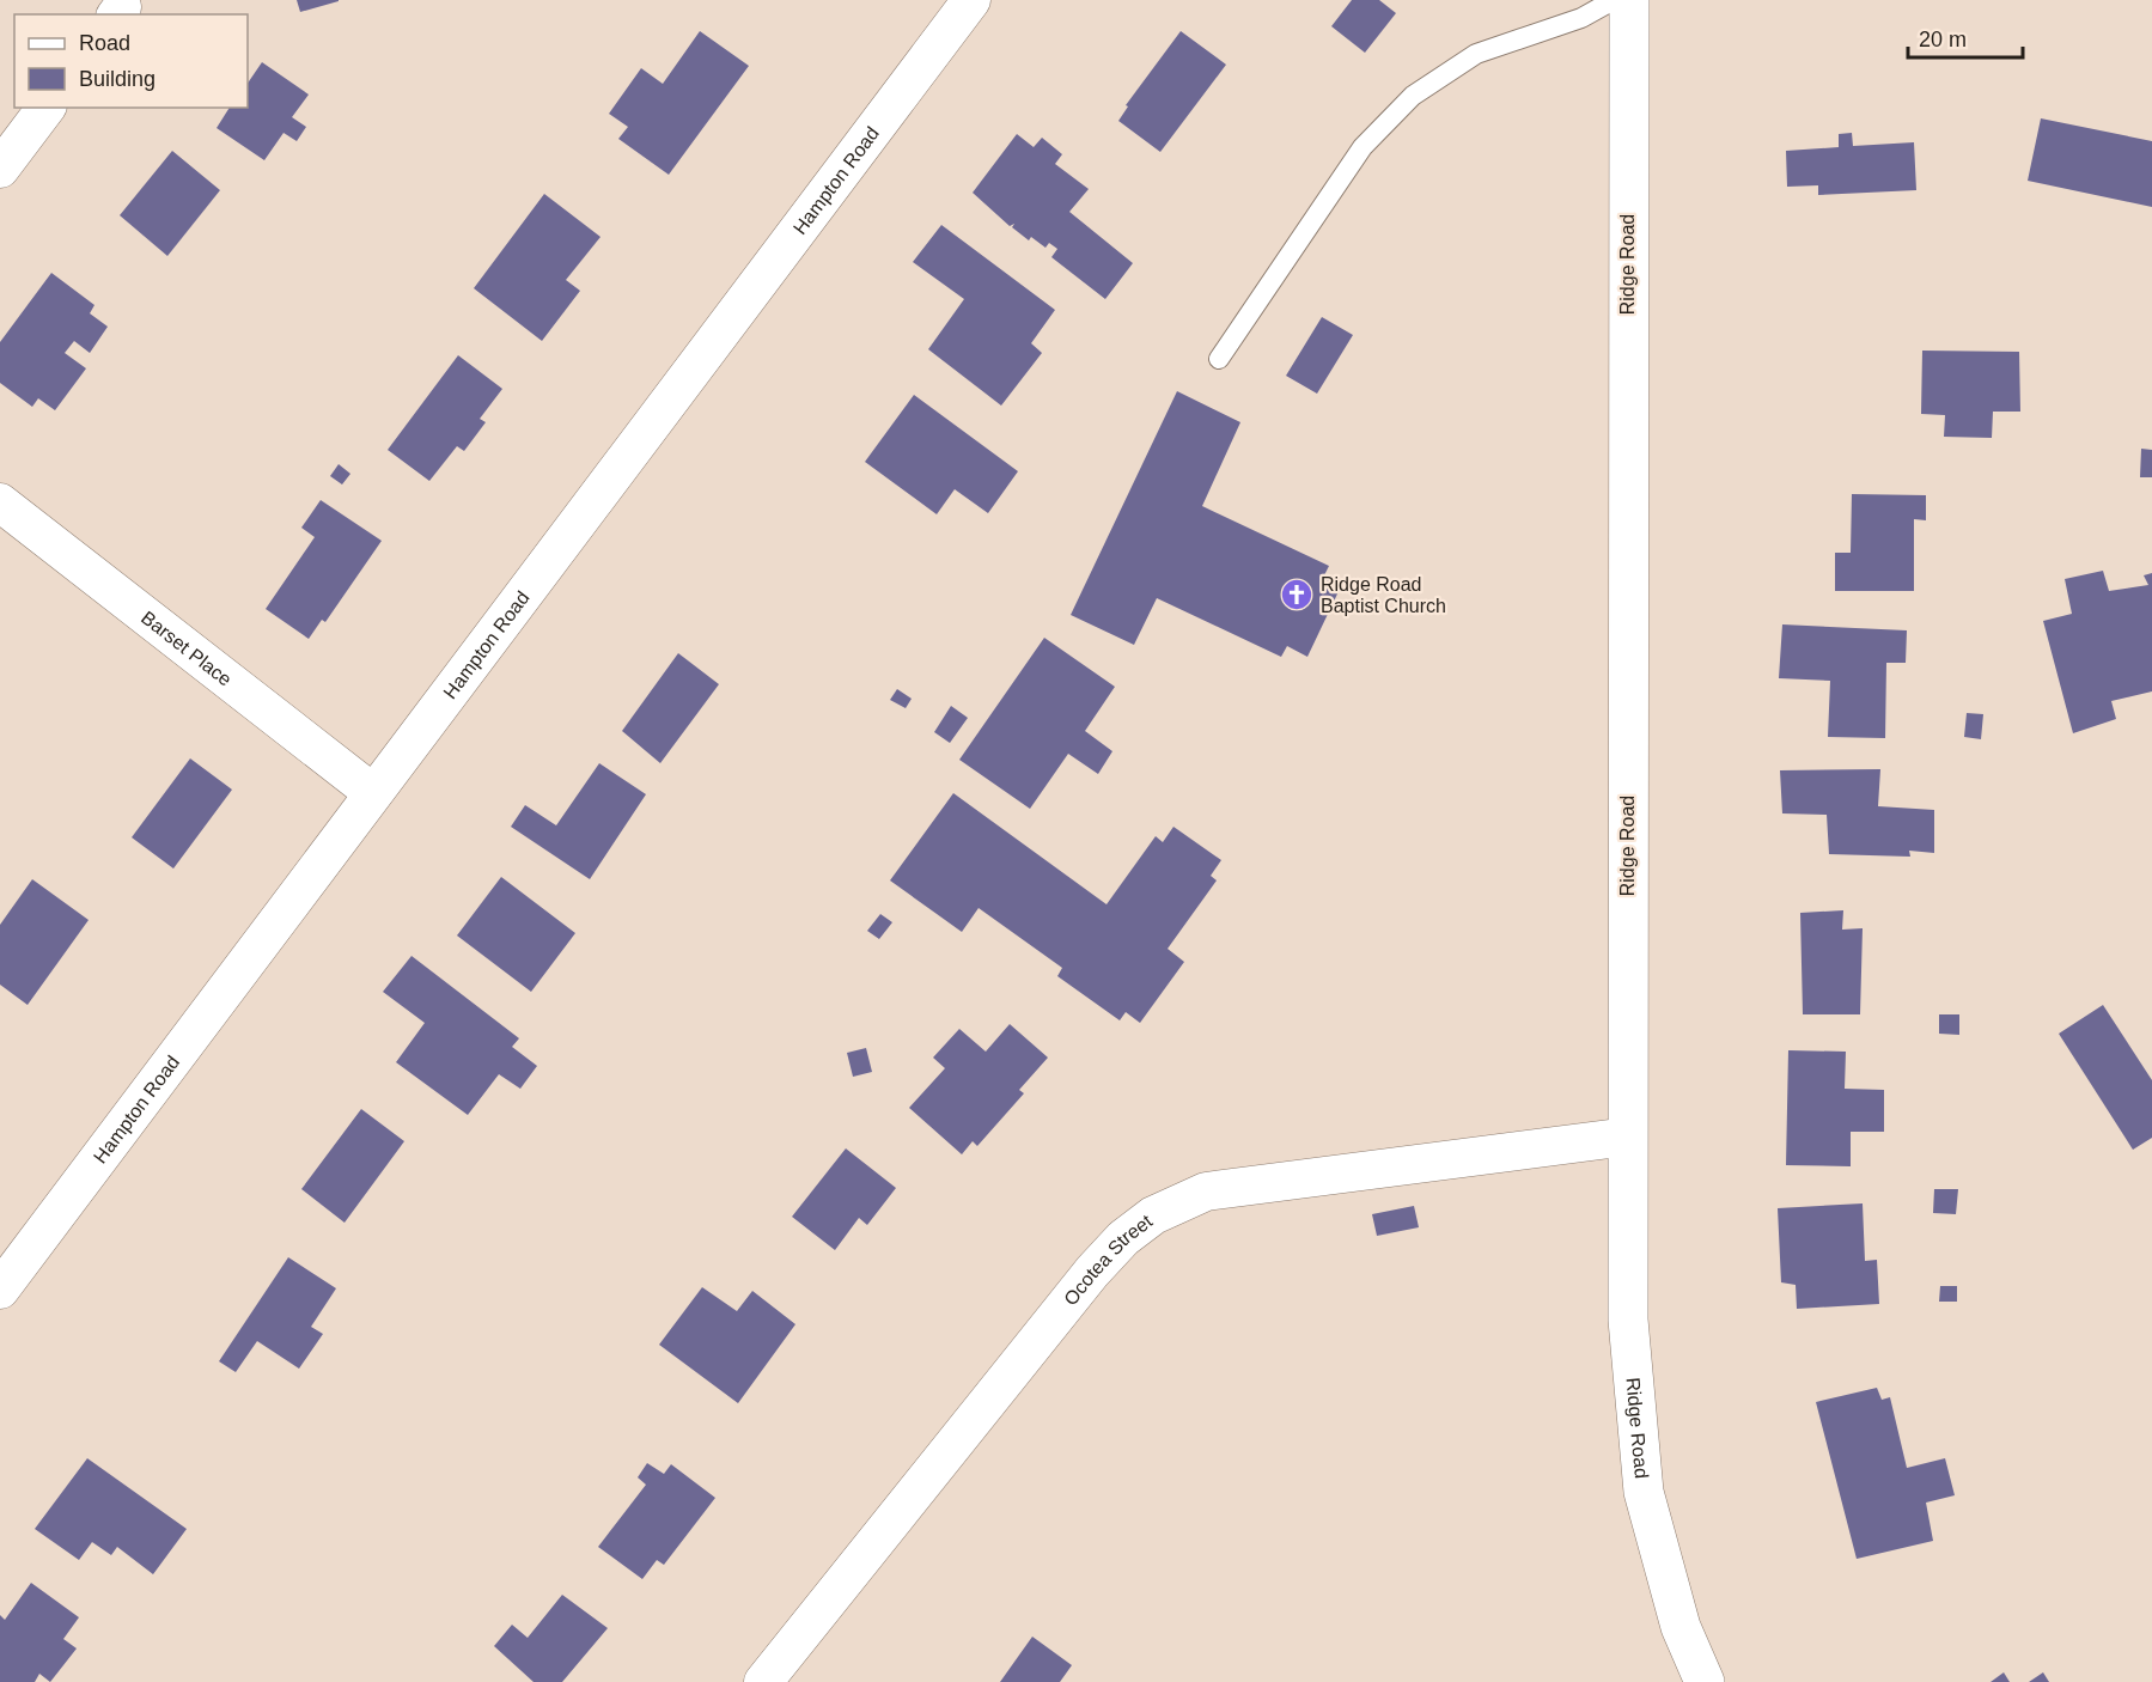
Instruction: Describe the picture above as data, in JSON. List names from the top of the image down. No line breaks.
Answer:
{"streets":{"street":["Hampton Road","Ridge Road","Barset Place","Ocotea Street"]},"crossings":[["Hampton Road","Barset Place"],["Ridge Road","Ocotea Street"]],"places":{"church":["Ridge Road Baptist Church"]},"legend":["Road","Building"],"scale_bar":"20 m"}
